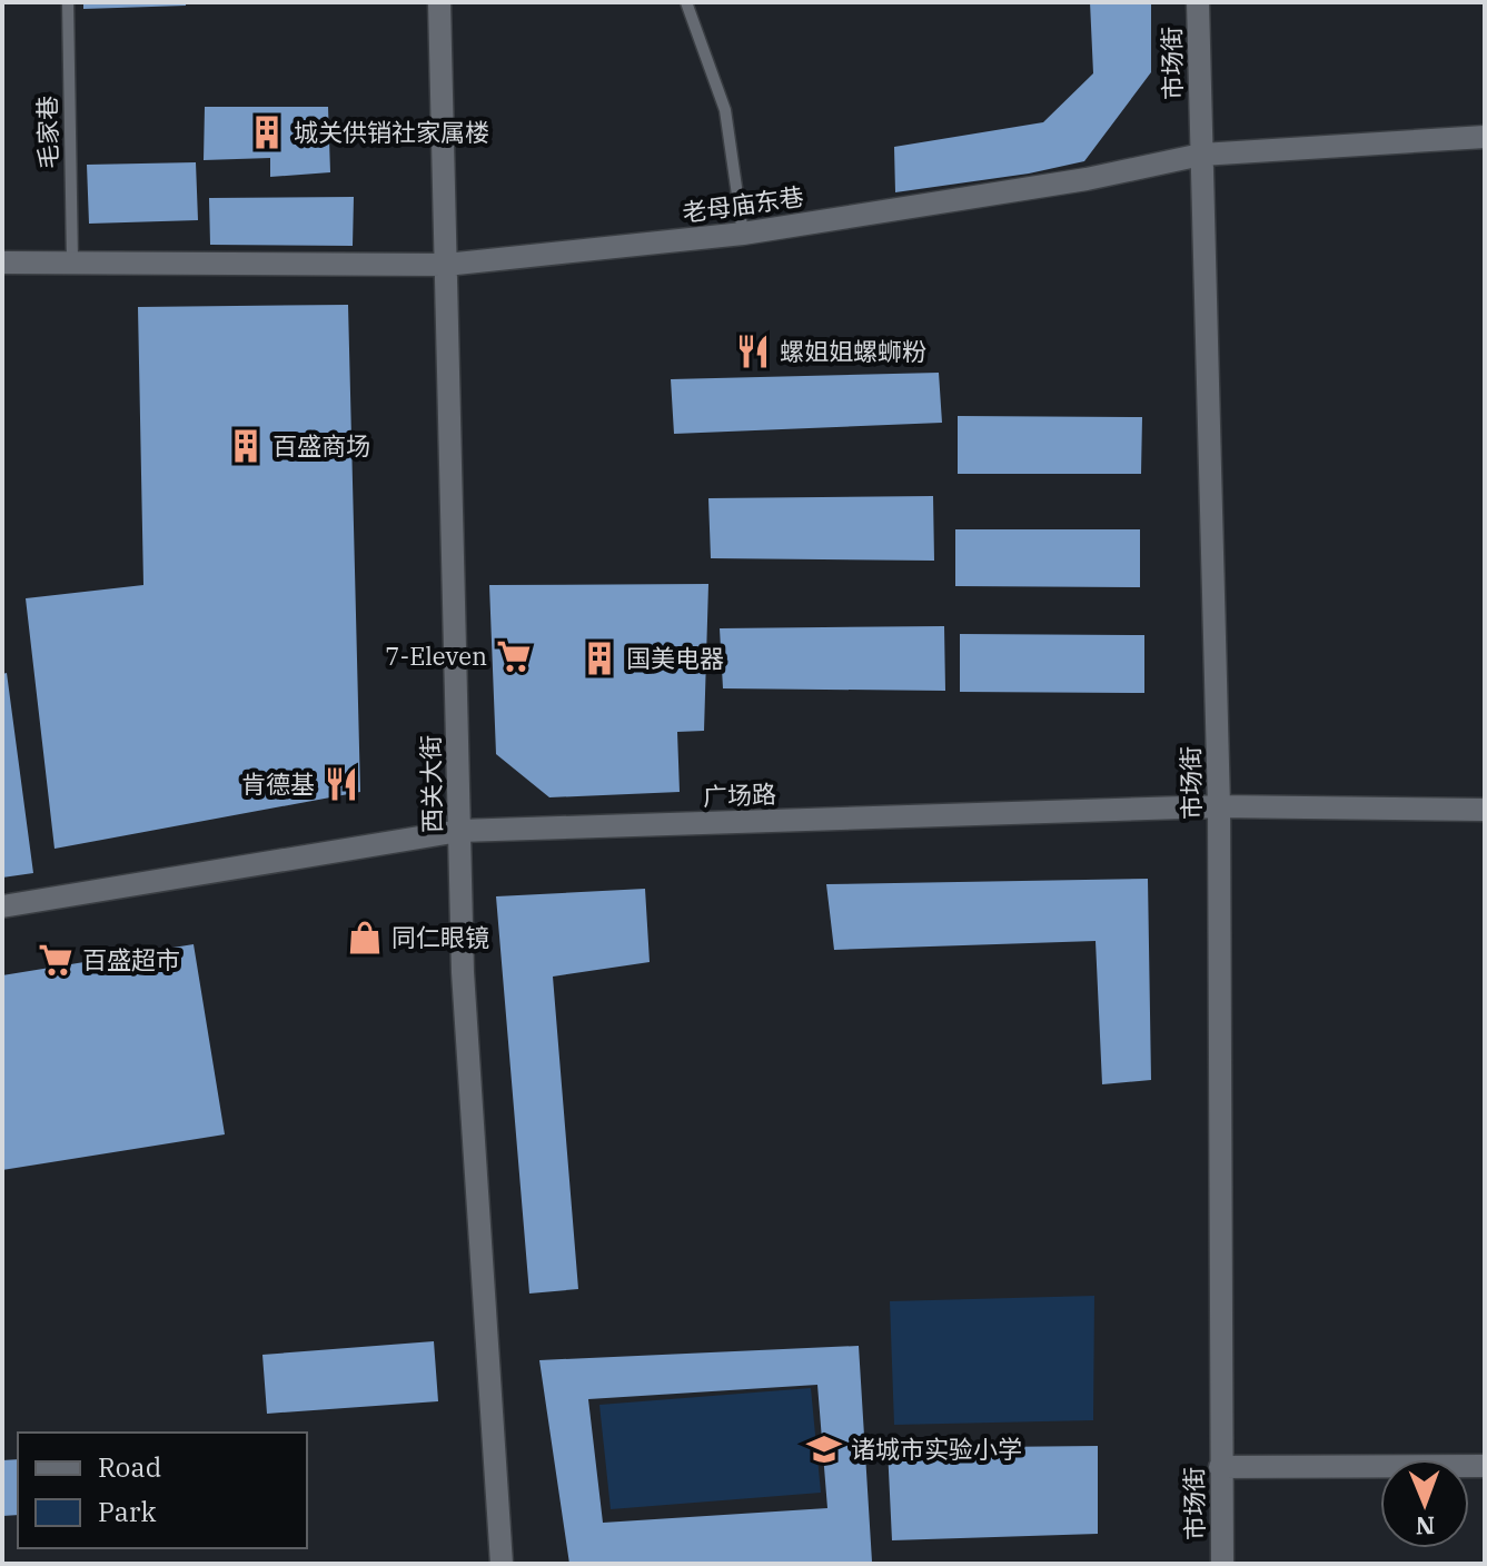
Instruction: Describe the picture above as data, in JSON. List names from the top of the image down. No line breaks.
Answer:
{"streets":{"street":["市场街","老母庙东巷","西关大街","广场路"],"lane":["毛家巷"]},"crossings":[["市场街","老母庙东巷"],["市场街","广场路"],["毛家巷","老母庙东巷"],["老母庙东巷","西关大街"],["西关大街","广场路"]],"places":{"building":["城关供销社家属楼","百盛商场","国美电器"],"restaurant":["螺姐姐螺蛳粉","肯德基"],"supermarket":["7-Eleven","百盛超市"],"shop":["同仁眼镜"],"school or university":["诸城市实验小学"]},"legend":["Road","Park"],"north":"bottom"}
